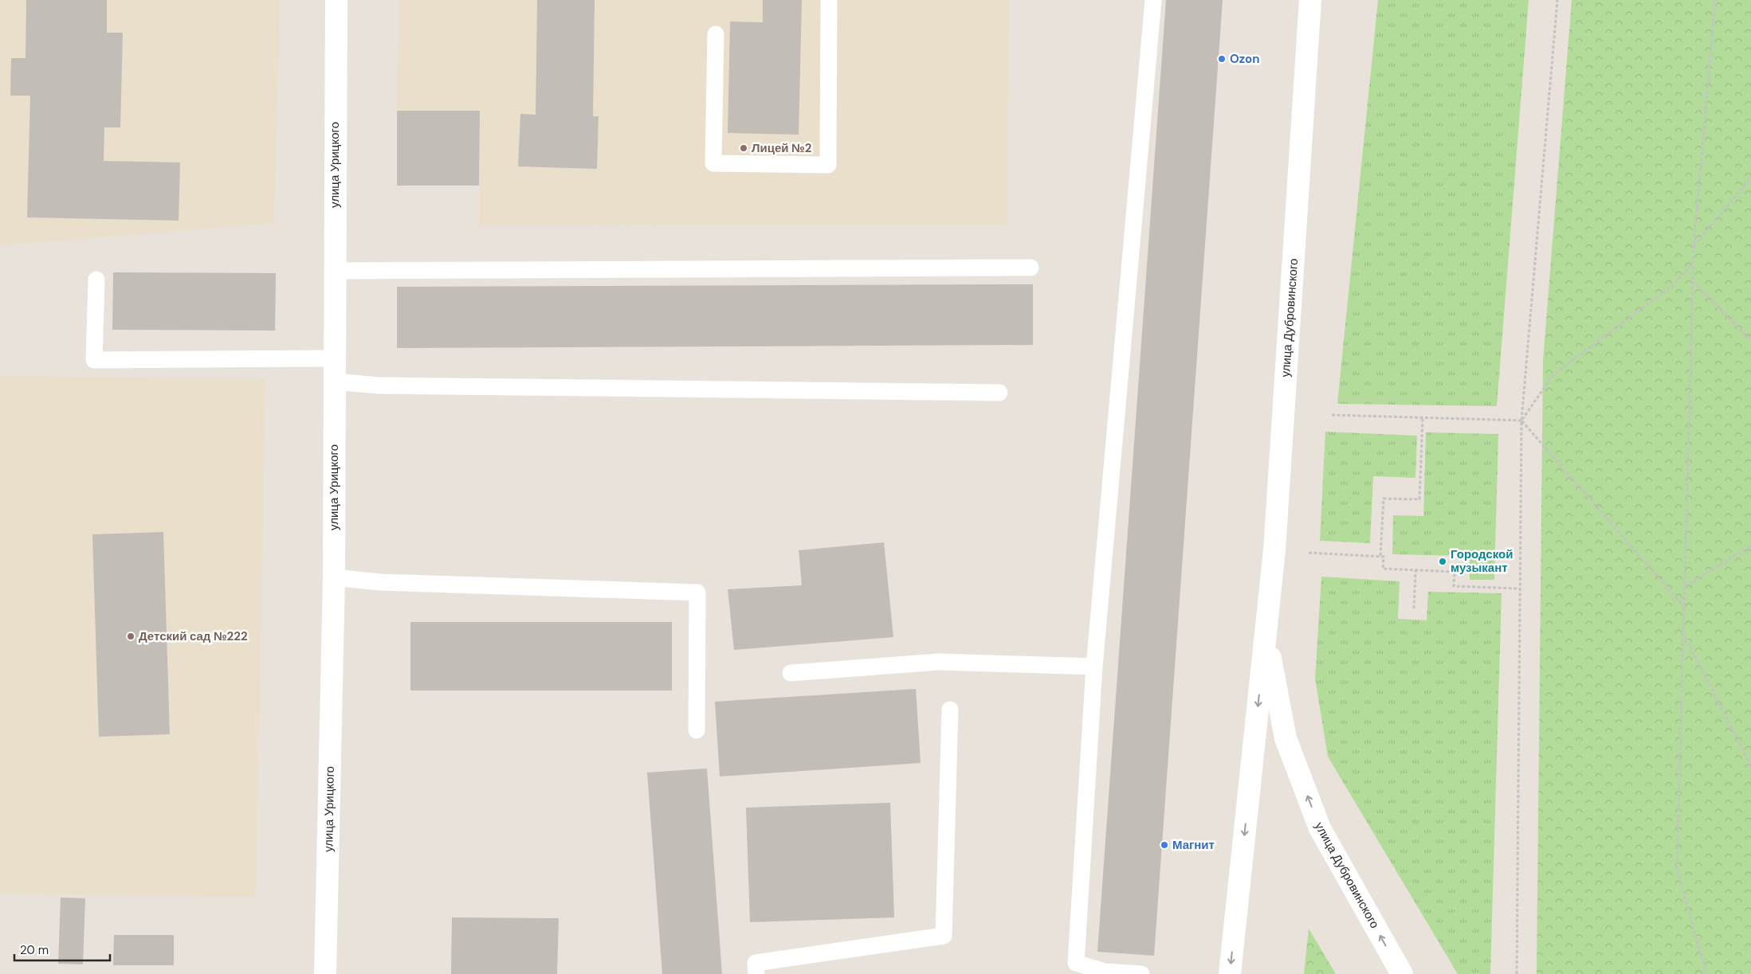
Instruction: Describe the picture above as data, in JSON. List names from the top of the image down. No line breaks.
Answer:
{"streets":{"main road":["улица Урицкого","улица Дубровинского"]},"places":["Ozon","Лицей №2","Городской музыкант","Детский сад №222","Магнит"],"scale_bar":"20 m"}
